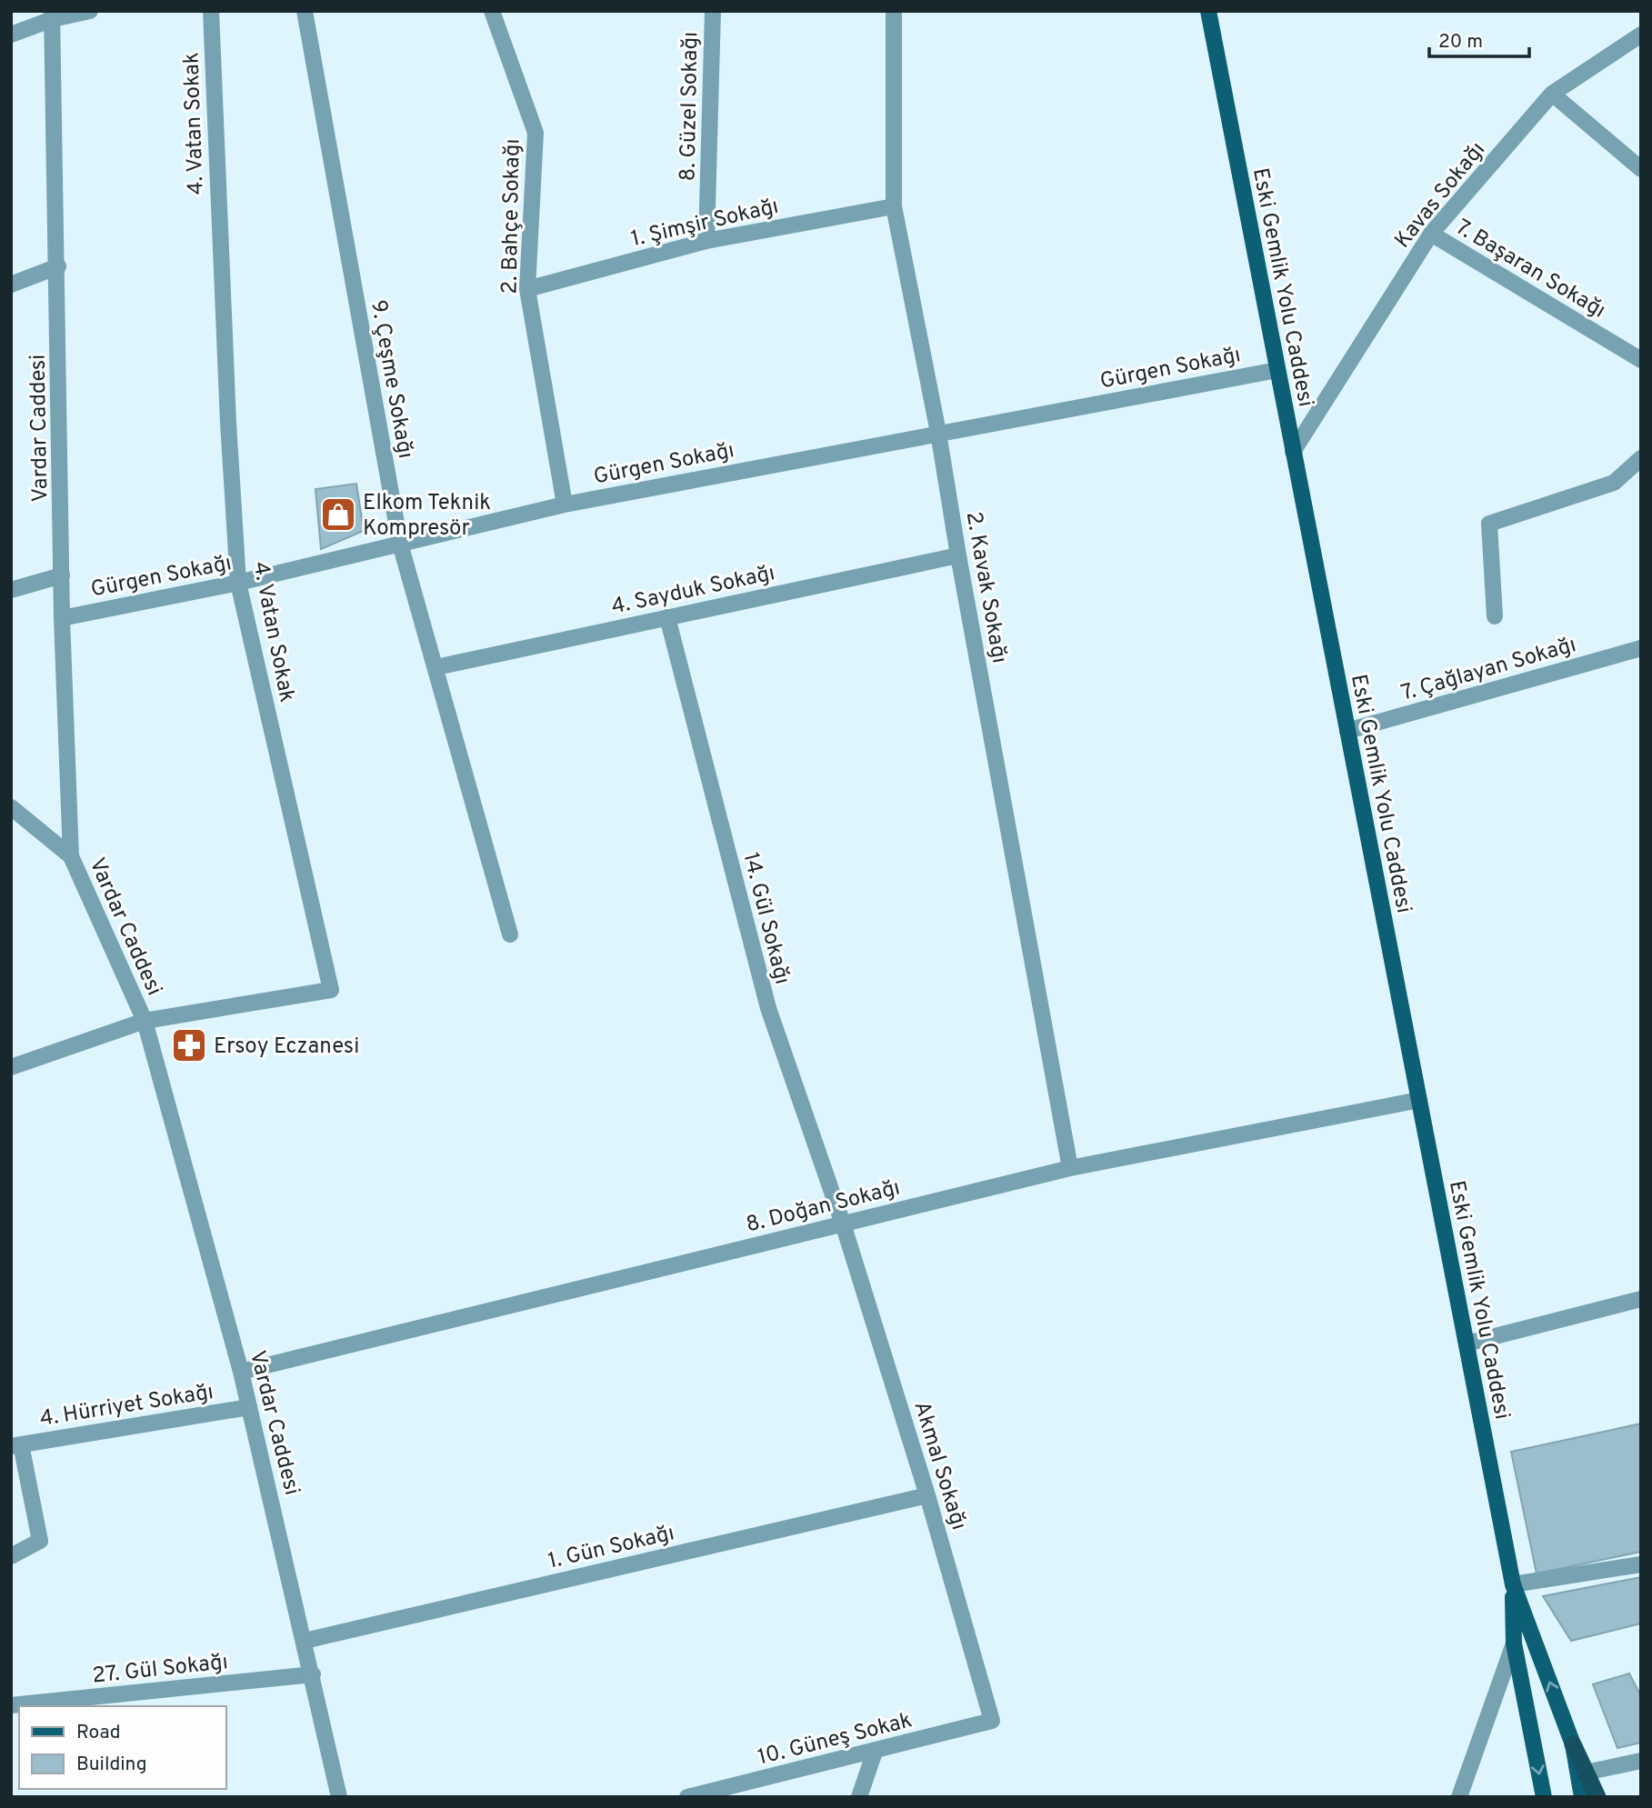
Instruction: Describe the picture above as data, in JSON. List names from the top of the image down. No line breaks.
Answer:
{"streets":{"main road":["Eski Gemlik Yolu Caddesi"],"street":["8. Güzel Sokağı","4. Vatan Sokak","Kavas Sokağı","2. Bahçe Sokağı","1. Şimşir Sokağı","7. Başaran Sokağı","Gürgen Sokağı","9. Çeşme Sokağı","Vardar Caddesi","2. Kavak Sokağı","4. Sayduk Sokağı","7. Çağlayan Sokağı","14. Gül Sokağı","8. Doğan Sokağı","4. Hürriyet Sokağı","Akmal Sokağı","1. Gün Sokağı","27. Gül Sokağı","10. Güneş Sokak"]},"crossings":[["8. Güzel Sokağı","1. Şimşir Sokağı"],["4. Vatan Sokak","Gürgen Sokağı"],["4. Vatan Sokak","Vardar Caddesi"],["Kavas Sokağı","7. Başaran Sokağı"],["Kavas Sokağı","Eski Gemlik Yolu Caddesi"],["2. Bahçe Sokağı","1. Şimşir Sokağı"],["2. Bahçe Sokağı","Gürgen Sokağı"],["1. Şimşir Sokağı","2. Kavak Sokağı"],["Eski Gemlik Yolu Caddesi","Gürgen Sokağı"],["Eski Gemlik Yolu Caddesi","7. Çağlayan Sokağı"],["Eski Gemlik Yolu Caddesi","8. Doğan Sokağı"],["Gürgen Sokağı","9. Çeşme Sokağı"],["Gürgen Sokağı","Vardar Caddesi"],["Gürgen Sokağı","2. Kavak Sokağı"],["9. Çeşme Sokağı","4. Sayduk Sokağı"],["Vardar Caddesi","8. Doğan Sokağı"],["Vardar Caddesi","4. Hürriyet Sokağı"],["Vardar Caddesi","1. Gün Sokağı"],["Vardar Caddesi","27. Gül Sokağı"],["2. Kavak Sokağı","4. Sayduk Sokağı"],["2. Kavak Sokağı","8. Doğan Sokağı"],["4. Sayduk Sokağı","14. Gül Sokağı"],["14. Gül Sokağı","8. Doğan Sokağı"],["14. Gül Sokağı","Akmal Sokağı"],["8. Doğan Sokağı","Akmal Sokağı"],["Akmal Sokağı","1. Gün Sokağı"],["Akmal Sokağı","10. Güneş Sokak"]],"places":{"shop":["Elkom Teknik Kompresör"],"pharmacy":["Ersoy Eczanesi"]},"legend":["Road","Building"],"scale_bar":"20 m"}
